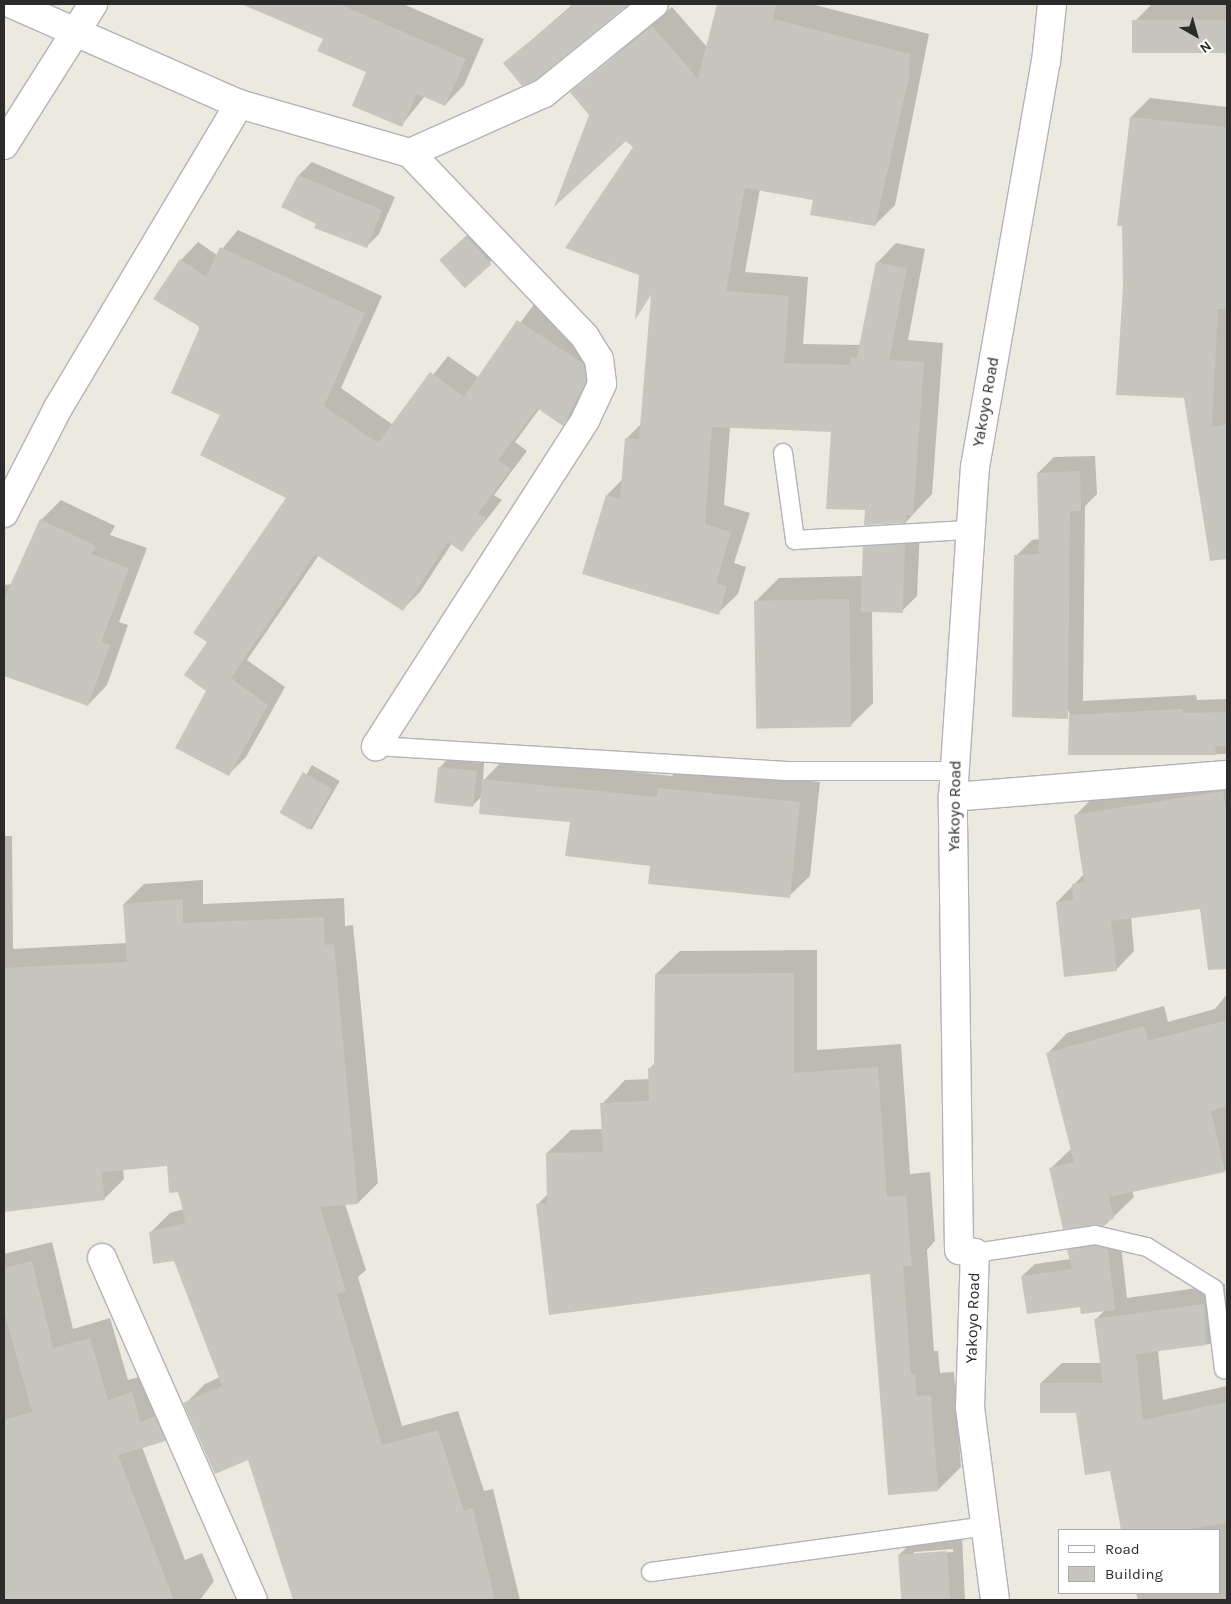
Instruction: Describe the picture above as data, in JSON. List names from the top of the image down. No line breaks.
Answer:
{"streets":{"street":["Yakoyo Road"]},"legend":["Road","Building"],"north":"bottom right"}
